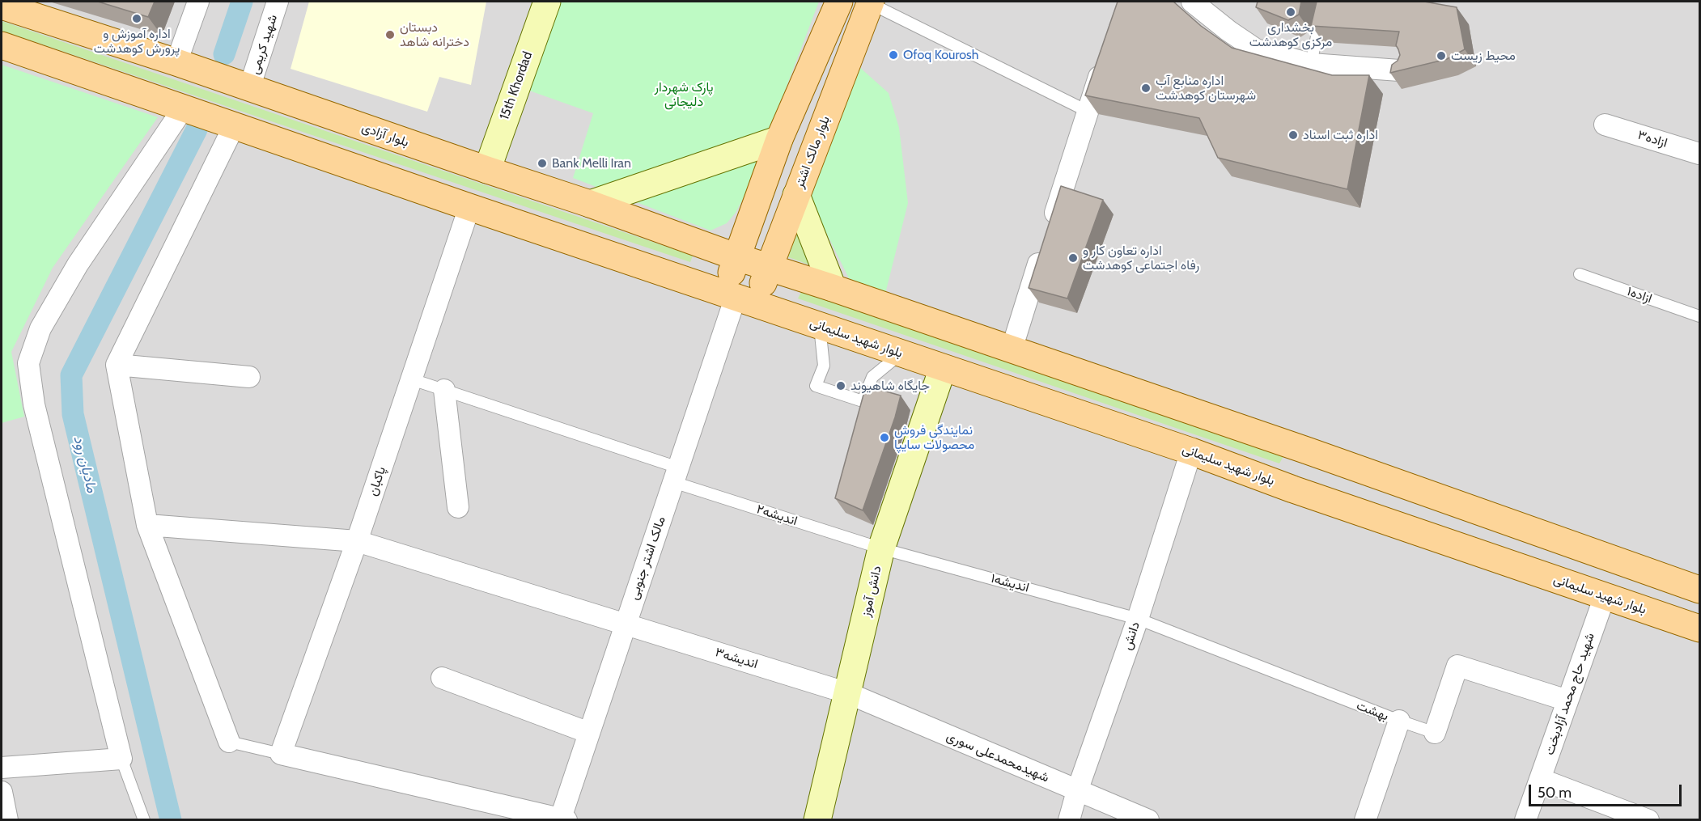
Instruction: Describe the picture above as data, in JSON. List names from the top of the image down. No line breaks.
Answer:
{"streets":{"main road":["15th Khordad","بلوار آزادی","بلوار مالک اشتر","بلوار شهید سلیمانی","دانش آموز"],"street":["شهید کریمی","ازاده۳","پاکبان","مالک اشتر جنوبی","دانش","اندیشه۳","شهید حاج محمد آزادبخت","بهشت","شهیدمحمدعلی سوری"],"lane":["ازاده۱","اندیشه۲","اندیشه۱"]},"crossings":[["شهید کریمی","بلوار آزادی"],["15th Khordad","بلوار آزادی"],["بلوار آزادی","بلوار مالک اشتر"],["بلوار مالک اشتر","بلوار شهید سلیمانی"],["بلوار مالک اشتر","مالک اشتر جنوبی"],["بلوار شهید سلیمانی","مالک اشتر جنوبی"],["بلوار شهید سلیمانی","دانش آموز"],["بلوار شهید سلیمانی","دانش"],["بلوار شهید سلیمانی","شهید حاج محمد آزادبخت"],["پاکبان","اندیشه۲"],["پاکبان","اندیشه۳"],["اندیشه۲","مالک اشتر جنوبی"],["اندیشه۲","اندیشه۱"],["اندیشه۲","دانش آموز"],["مالک اشتر جنوبی","اندیشه۳"],["اندیشه۱","دانش آموز"],["اندیشه۱","دانش"],["اندیشه۱","بهشت"],["دانش آموز","اندیشه۳"],["دانش آموز","شهیدمحمدعلی سوری"],["دانش","بهشت"],["دانش","شهیدمحمدعلی سوری"],["اندیشه۳","شهیدمحمدعلی سوری"],["شهید حاج محمد آزادبخت","بهشت"]],"water":["مادیان رود"],"parks":["پارک شهردار دلیجانی"],"places":["بخشداری مرکزی کوهدشت","اداره آموزش و پرورش کوهدشت","دبستان دخترانه شاهد","Ofoq Kourosh","محیط زیست","اداره منابع آب شهرستان کوهدشت","اداره ثبت اسناد","Bank Melli Iran","اداره تعاون کار و رفاه اجتماعی کوهدشت","جایگاه شاهیوند","نمایندگی فروش محصولات سایپا"],"scale_bar":"50 m"}
